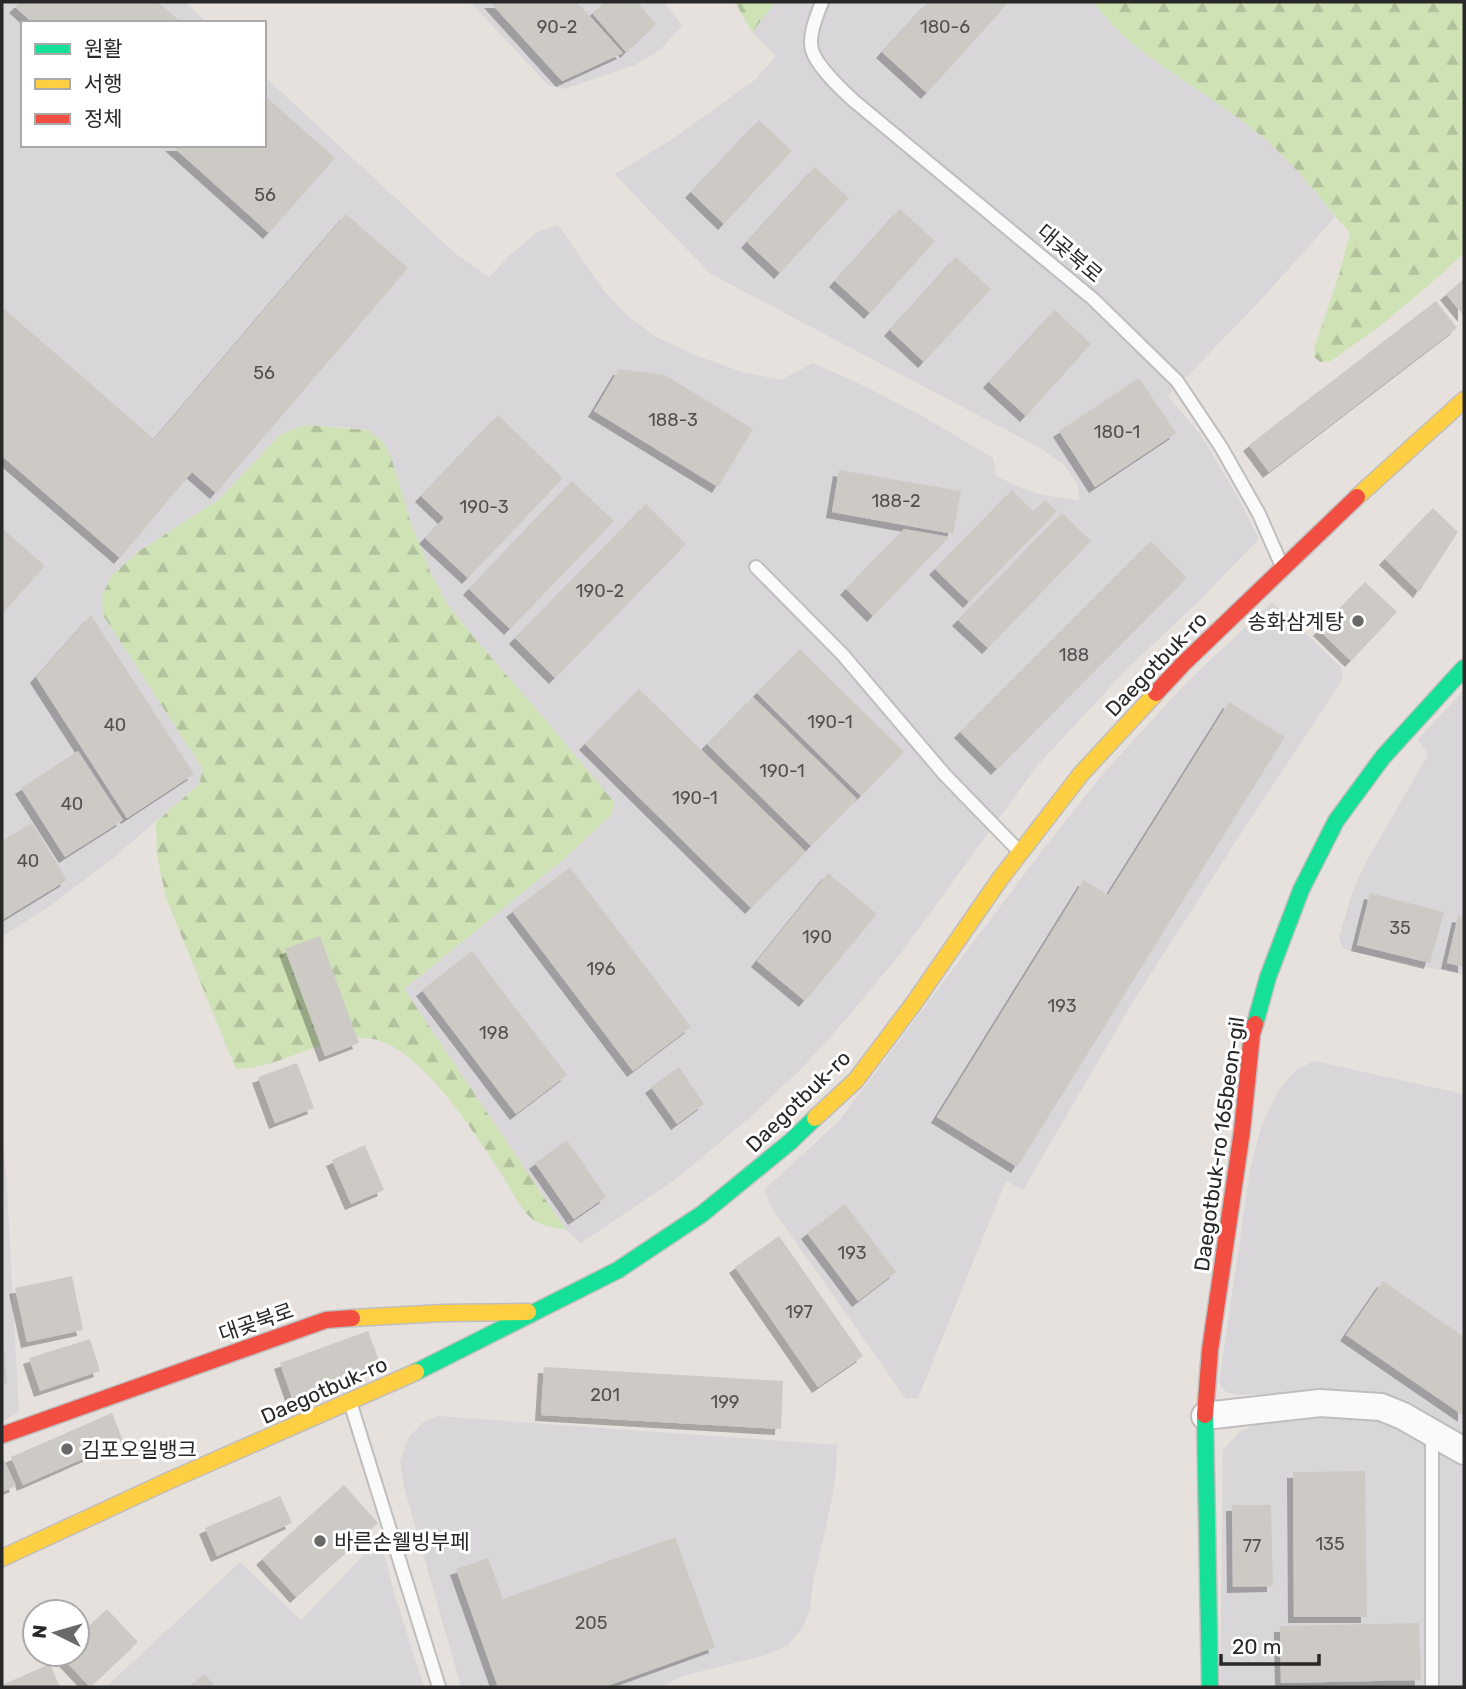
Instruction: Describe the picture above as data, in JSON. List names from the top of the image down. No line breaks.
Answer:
{"streets":{"street":["대곶북로","Daegotbuk-ro","Daegotbuk-ro 165beon-gil"]},"crossings":[["대곶북로","Daegotbuk-ro"]],"places":["송화삼계탕","김포오일뱅크","바른손웰빙부페"],"house_numbers":["90-2","180-6","56","56","188-3","180-1","188-2","190-3","190-2","188","190-1","40","190-1","190-1","40","40","35","190","196","193","198","193","197","201","199","135","77","205"],"legend":["원활","서행","정체"],"scale_bar":"20 m","north":"left"}
